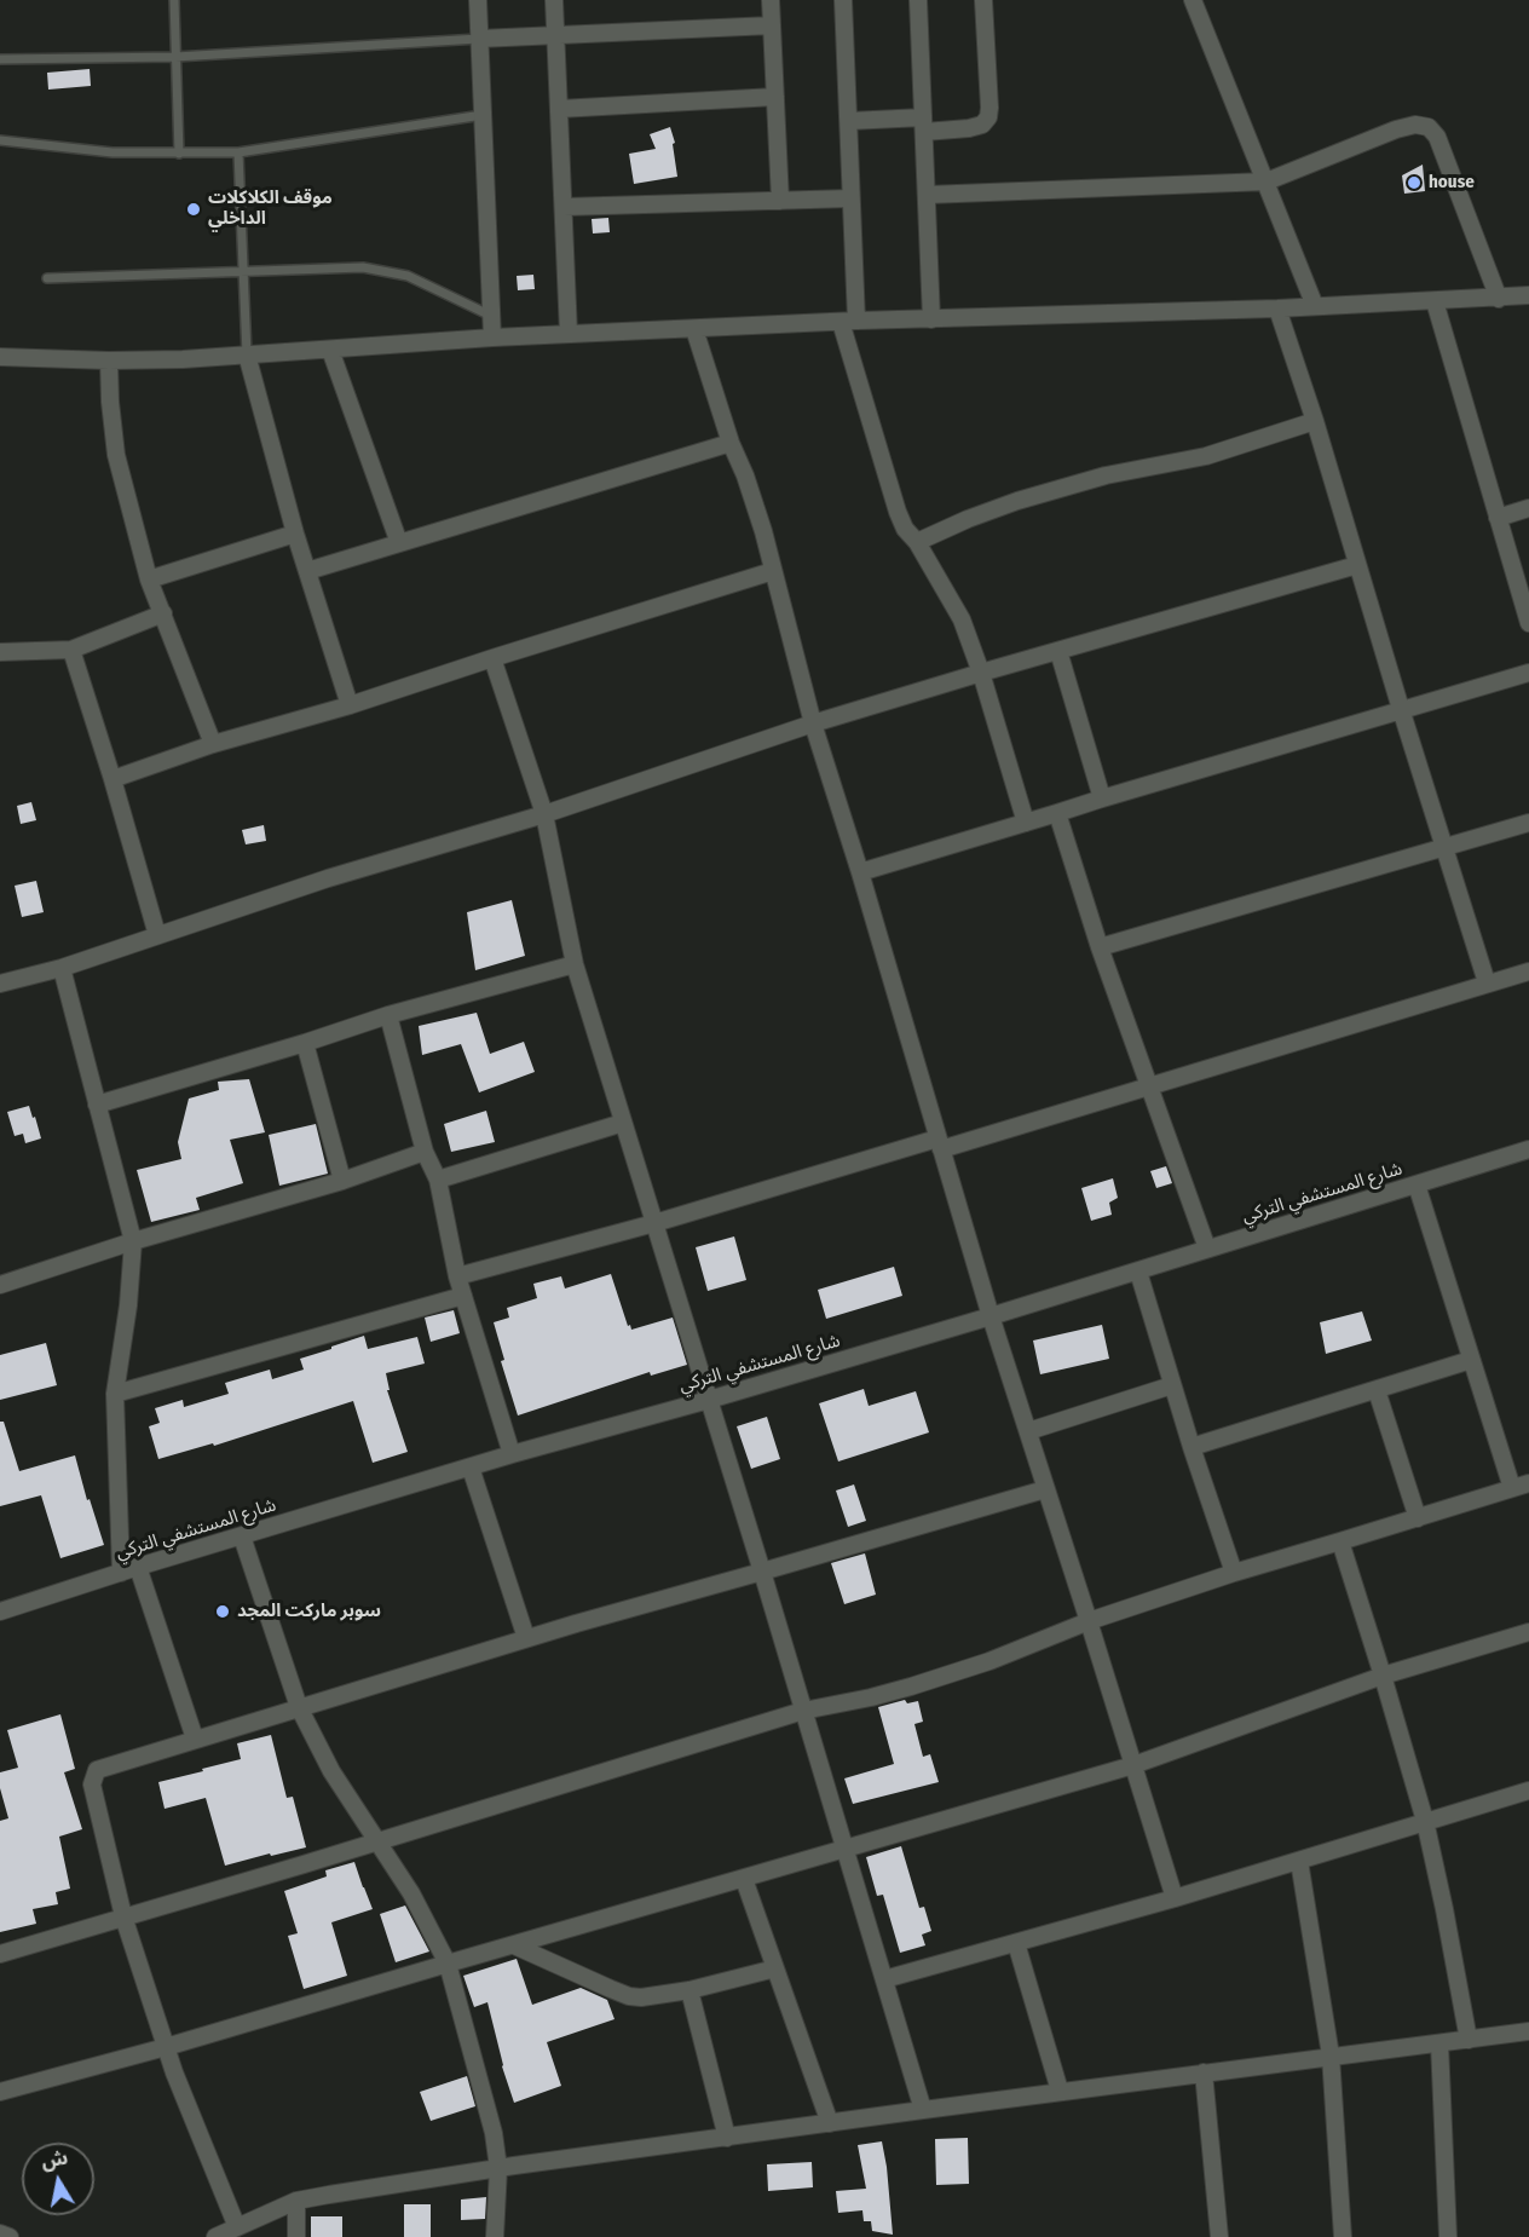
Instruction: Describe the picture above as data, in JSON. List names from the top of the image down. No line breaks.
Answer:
{"streets":{"street":["شارع المستشفي التركي"]},"places":["house","موقف الكلاكلات الداخلي","سوبر ماركت المجد"],"north":"top"}
